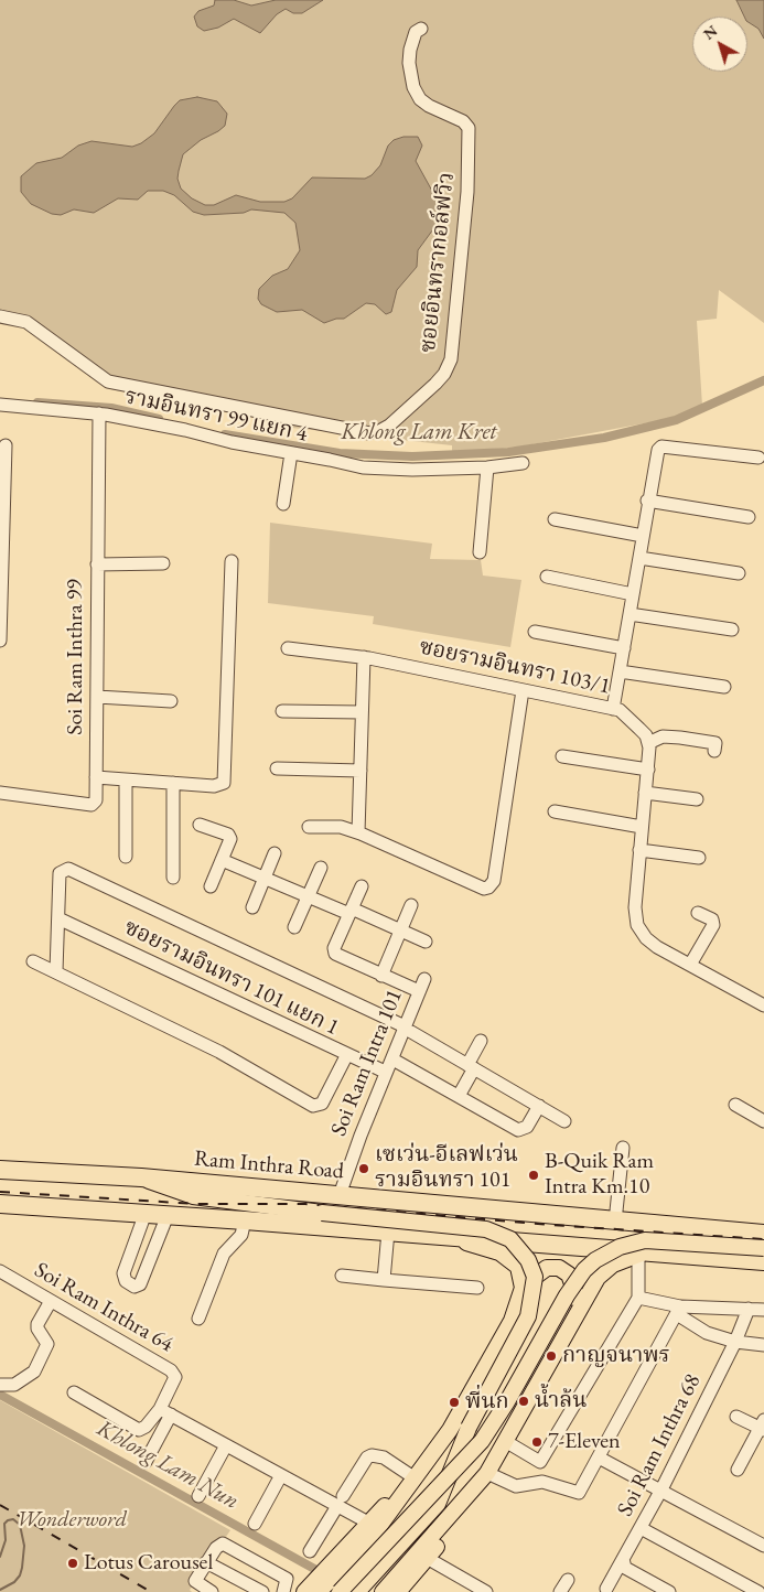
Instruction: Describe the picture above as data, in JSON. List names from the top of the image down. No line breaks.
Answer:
{"streets":{"highway":["Ram Inthra Road"],"street":["ซอยอินทรากอล์ฟวิว","รามอินทรา 99 แยก 4","Soi Ram Inthra 99","ซอยรามอินทรา 103/1","ซอยรามอินทรา 101 แยก 1","Soi Ram Intra 101","Soi Ram Inthra 64","Soi Ram Inthra 68"]},"crossings":[["รามอินทรา 99 แยก 4","Soi Ram Inthra 99"],["ซอยรามอินทรา 101 แยก 1","Soi Ram Intra 101"],["Soi Ram Intra 101","Ram Inthra Road"]],"water":["Khlong Lam Kret","Khlong Lam Nun"],"parks":["Wonderword"],"places":["เซเว่น-อีเลฟเว่น รามอินทรา 101","B-Quik Ram Intra Km.10","กาญจนาพร","น้ำล้น","พี่นก","7-Eleven","Lotus Carousel"],"north":"top left"}
